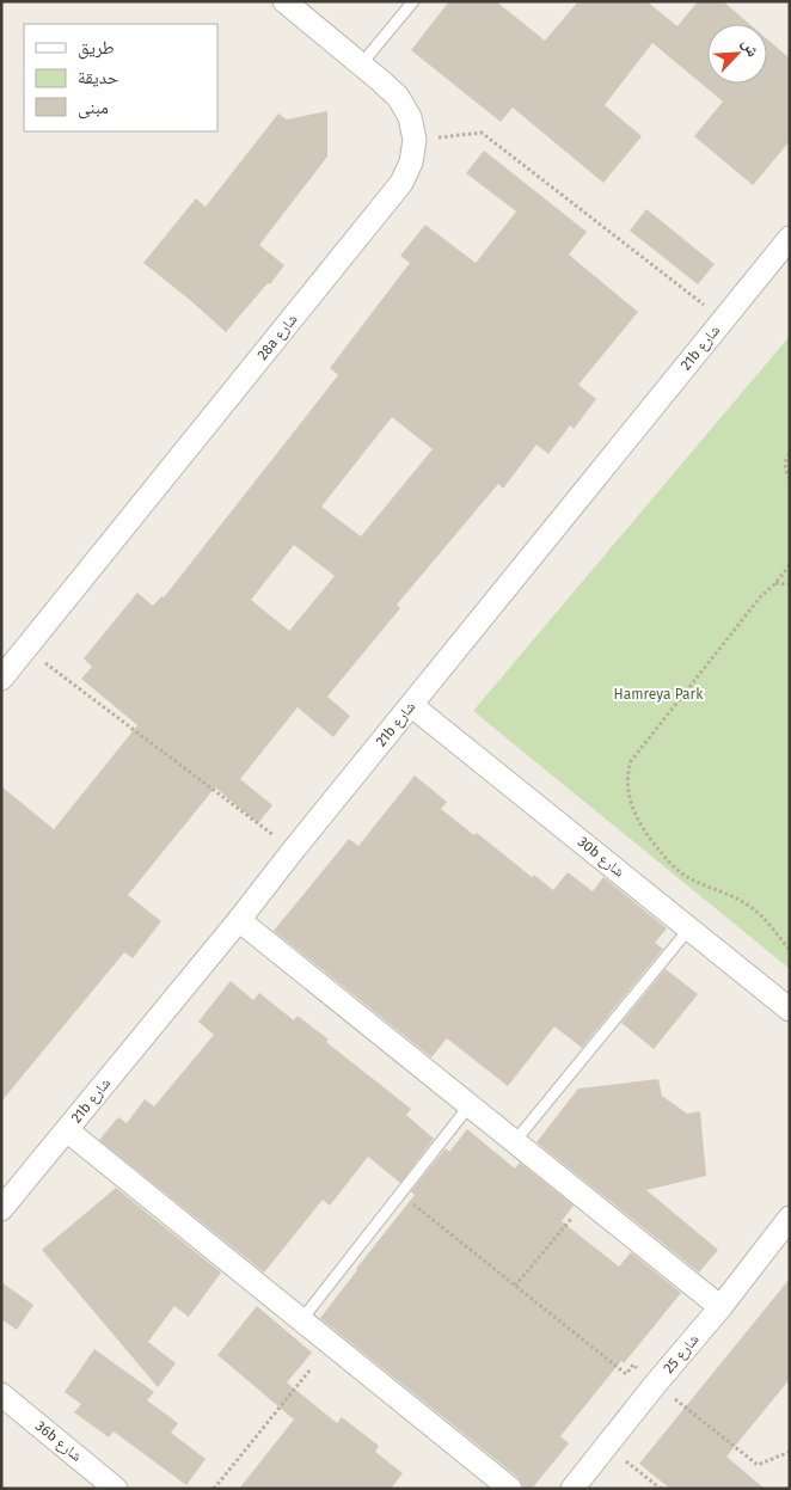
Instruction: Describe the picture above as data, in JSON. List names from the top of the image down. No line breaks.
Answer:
{"streets":{"street":["28a شارع","21b شارع","30b شارع","شارع 25","36b شارع"]},"crossings":[["21b شارع","30b شارع"]],"parks":["Hamreya Park"],"legend":["طريق","حديقة","مبنى"],"north":"top right"}
